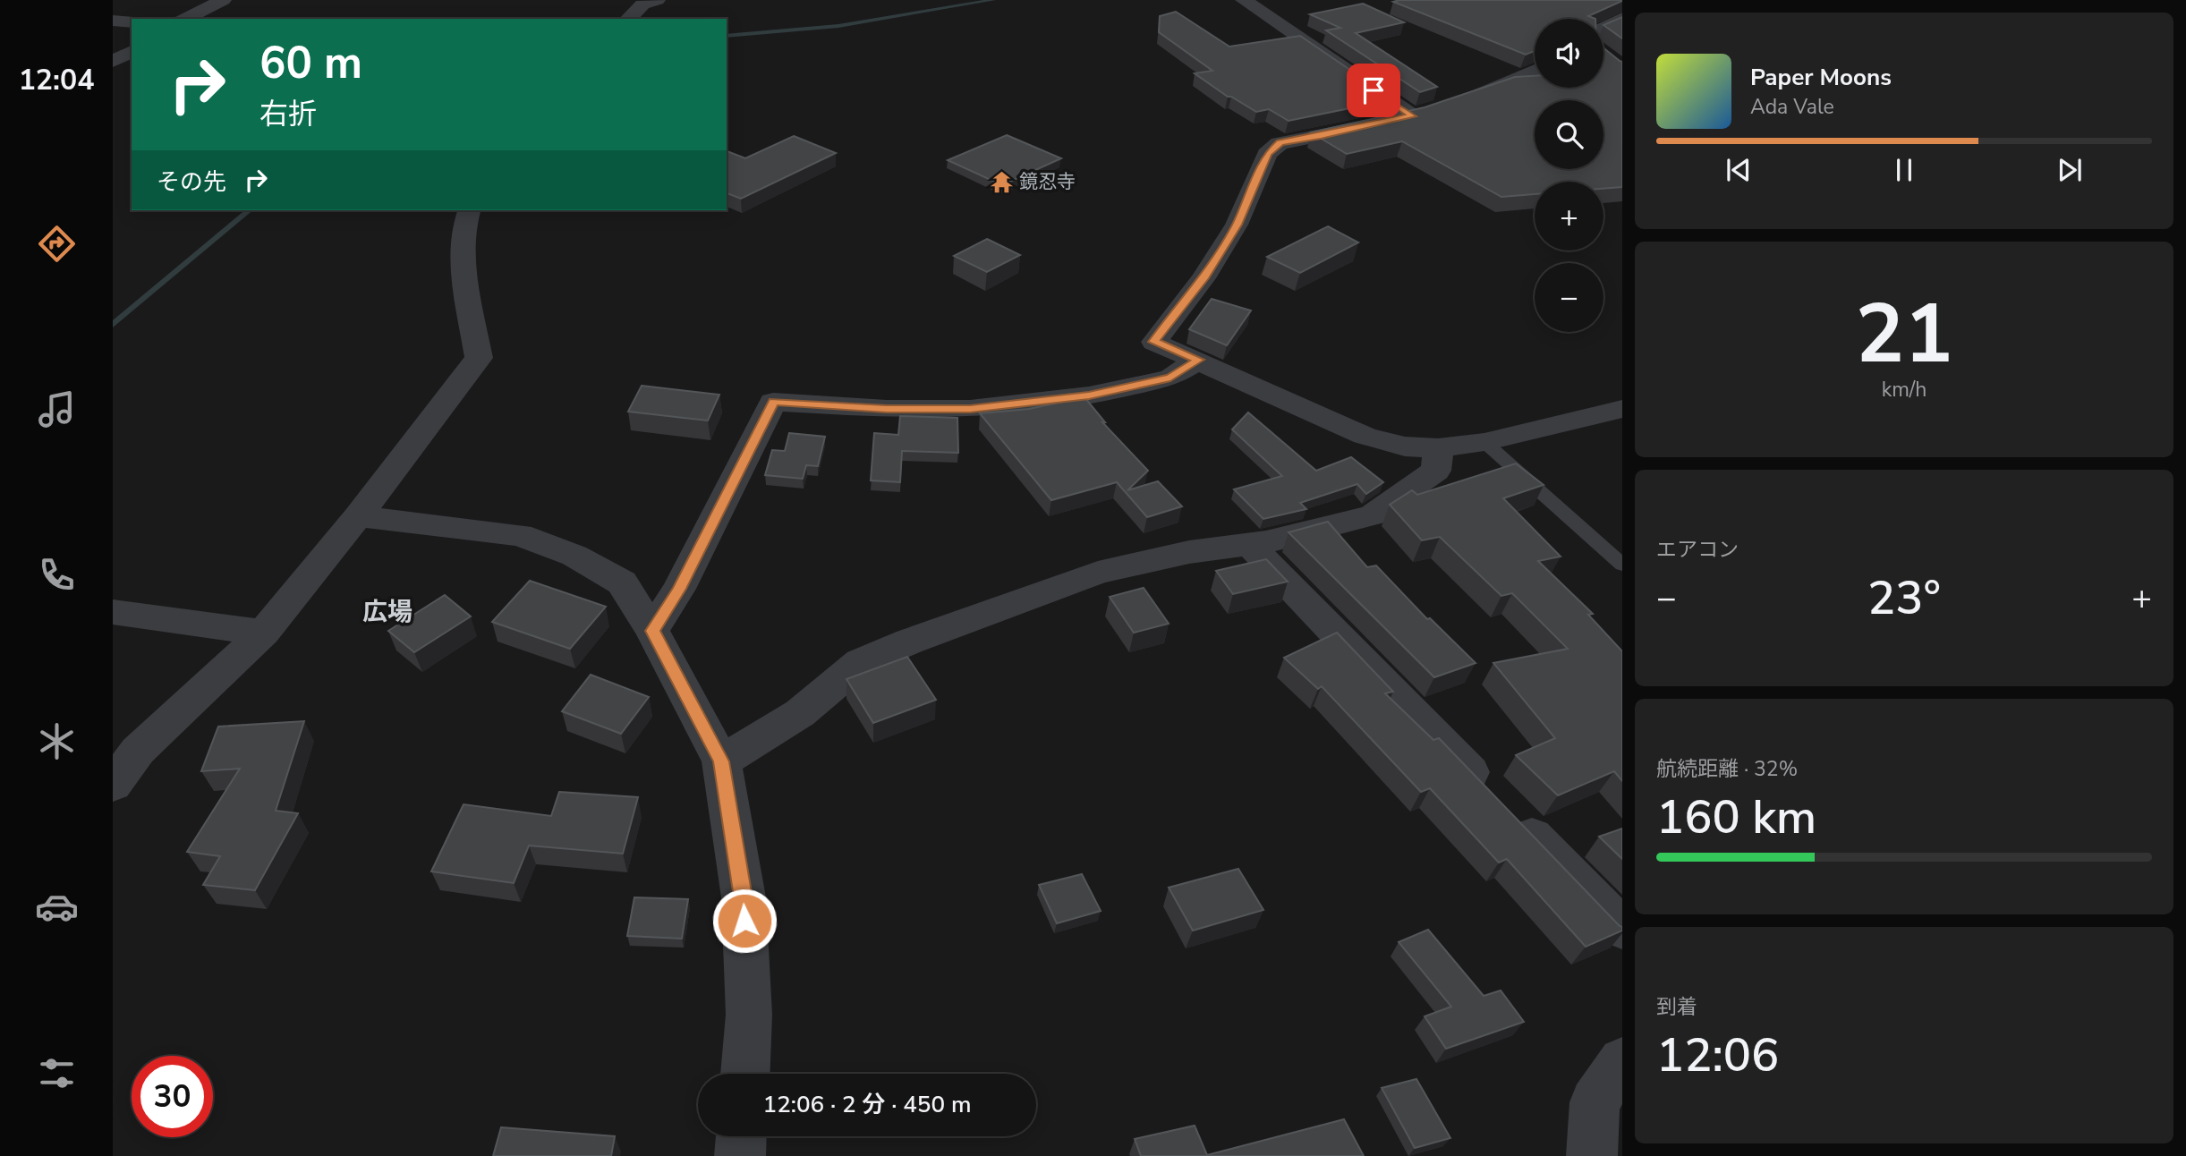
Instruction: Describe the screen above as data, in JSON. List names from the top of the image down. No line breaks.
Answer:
{"districts":["広場"],"places":{"temple":["鏡忍寺"]},"page":{"tabs":"12:04","map_buttons":["+","−"],"turn":["60 m","右折"],"song":["Paper Moons","Ada Vale"],"then":"その先","tile":[["21","km/h"],"エアコン",["航続距離 · 32%","160 km"],["到着","12:06"]],"heat":["−","23°","+"],"limit":"30","trip":"12:06 · 2 分 · 450 m"}}
